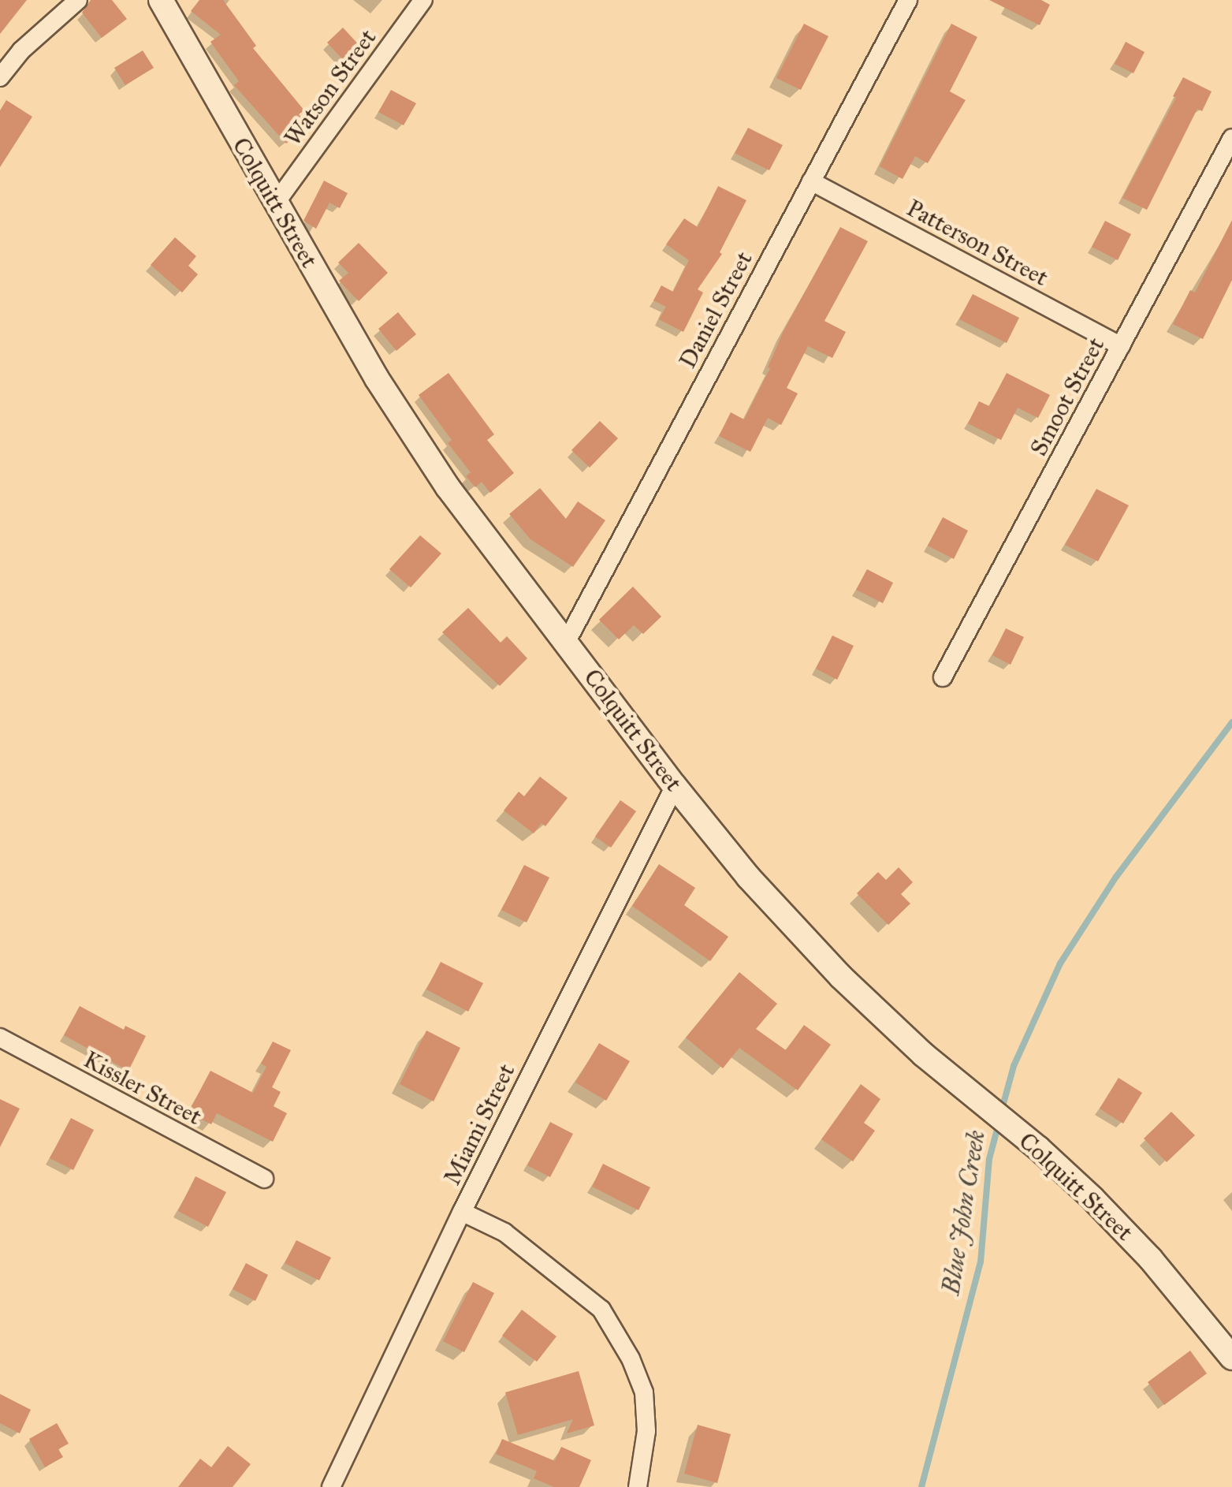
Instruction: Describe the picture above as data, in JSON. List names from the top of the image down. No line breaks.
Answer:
{"streets":{"street":["Watson Street","Colquitt Street","Patterson Street","Daniel Street","Smoot Street","Kissler Street","Miami Street"]},"crossings":[["Watson Street","Colquitt Street"],["Colquitt Street","Daniel Street"],["Colquitt Street","Miami Street"],["Patterson Street","Daniel Street"],["Patterson Street","Smoot Street"]],"water":["Blue John Creek"]}
